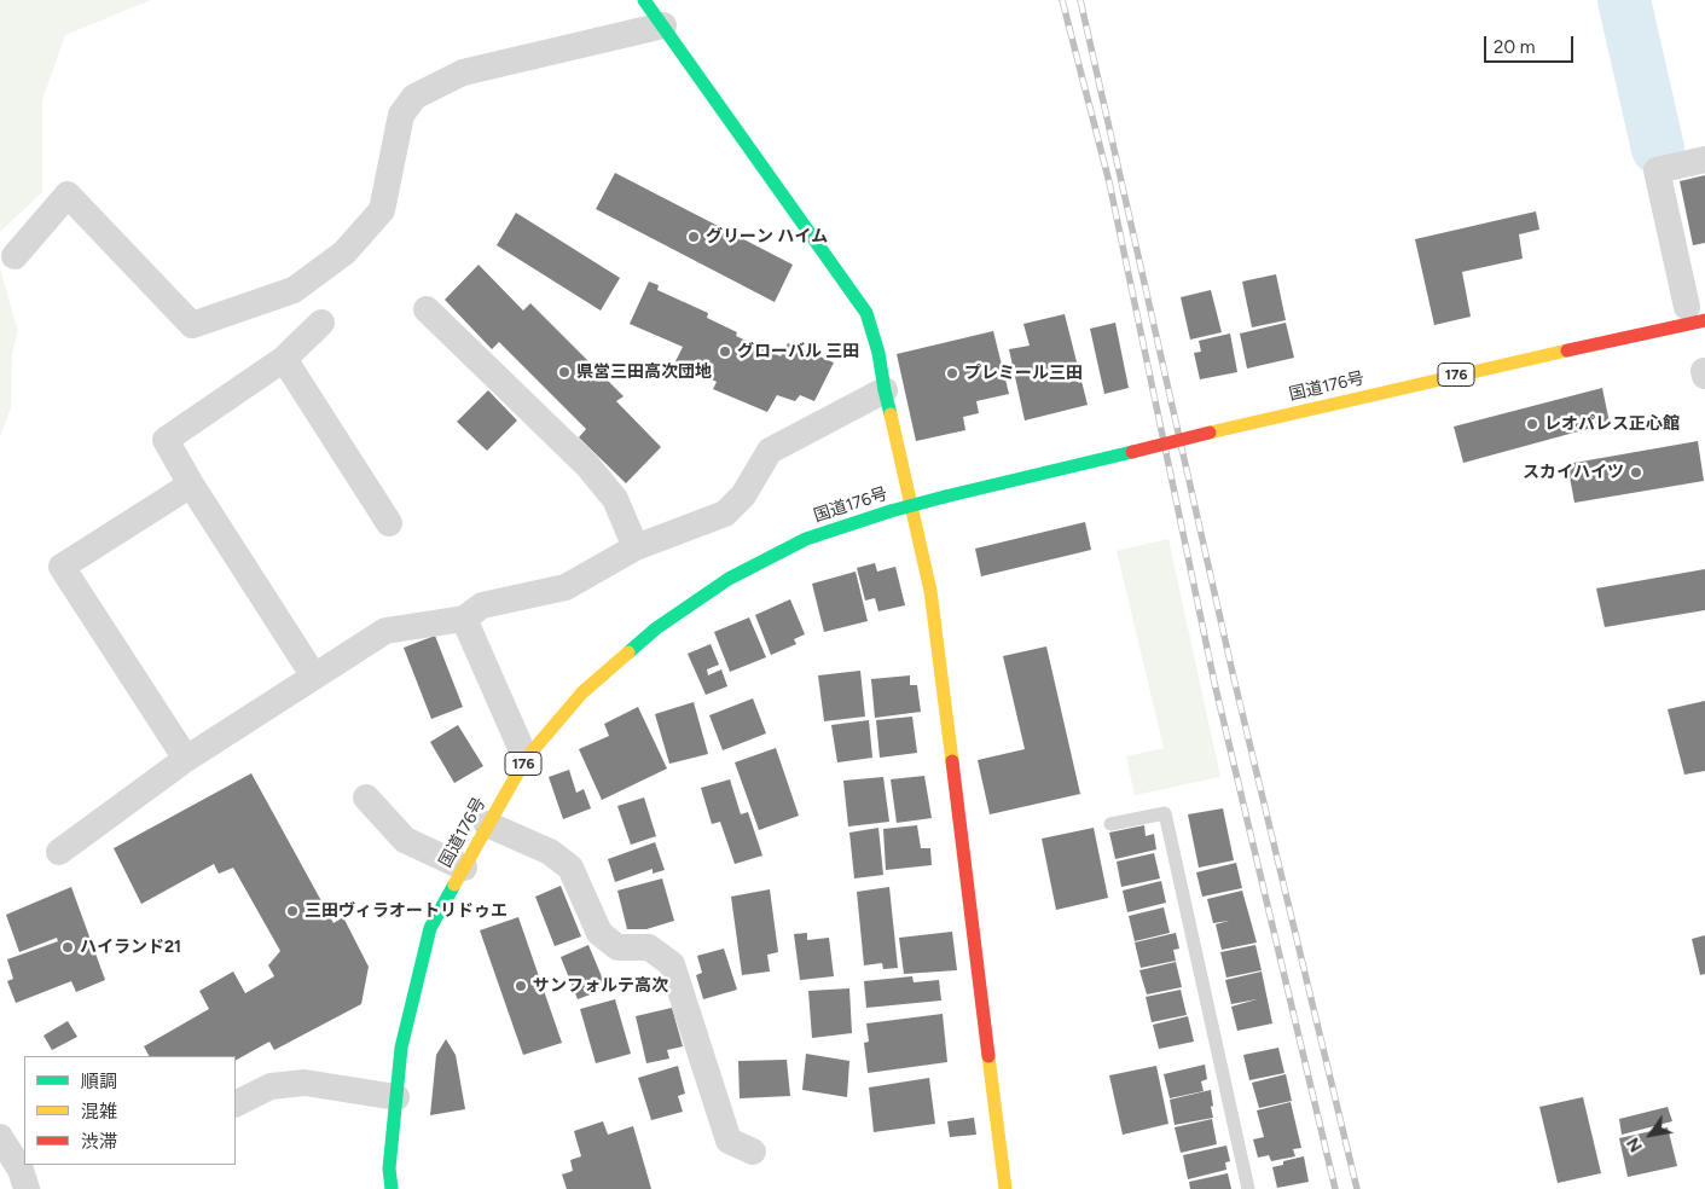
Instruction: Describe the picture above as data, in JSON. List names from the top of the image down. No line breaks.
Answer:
{"streets":{"main road":["176","国道176号"]},"places":["グリーン ハイム","グローバル 三田","県営三田高次団地","プレミール三田","レオパレス正心館","スカイハイツ","三田ヴィラオートリドゥエ","ハイランド21","サンフォルテ高次"],"legend":["順調","混雑","渋滞"],"scale_bar":"20 m","north":"bottom left"}
